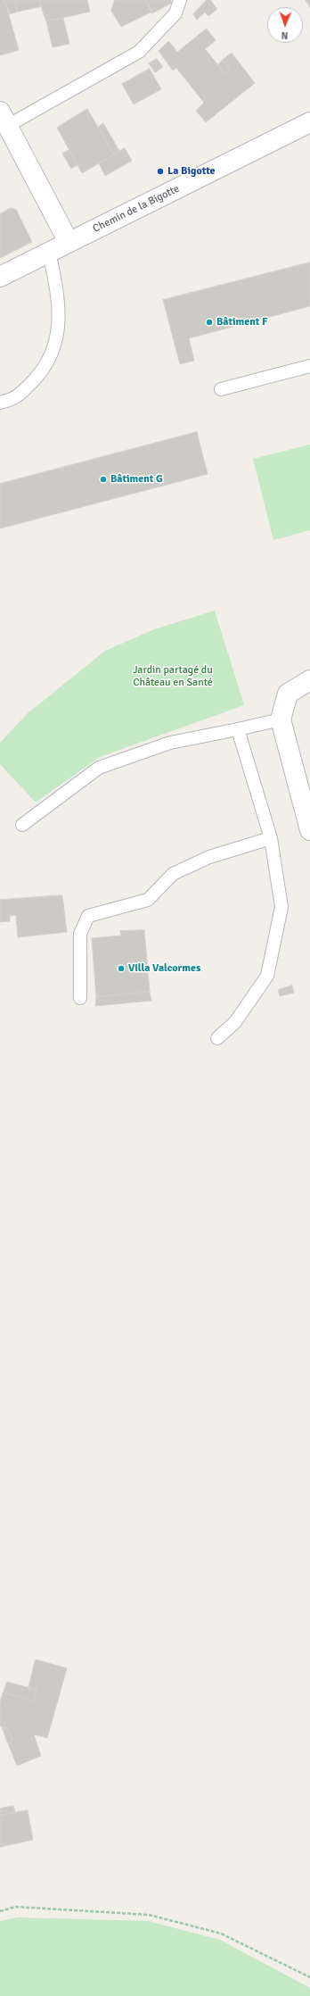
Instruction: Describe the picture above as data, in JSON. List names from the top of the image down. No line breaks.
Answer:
{"streets":{"street":["Chemin de la Bigotte"]},"parks":["Jardin partagé du Château en Santé"],"places":["La Bigotte","Bâtiment F","Bâtiment G","Villa Valcormes"],"north":"bottom"}
